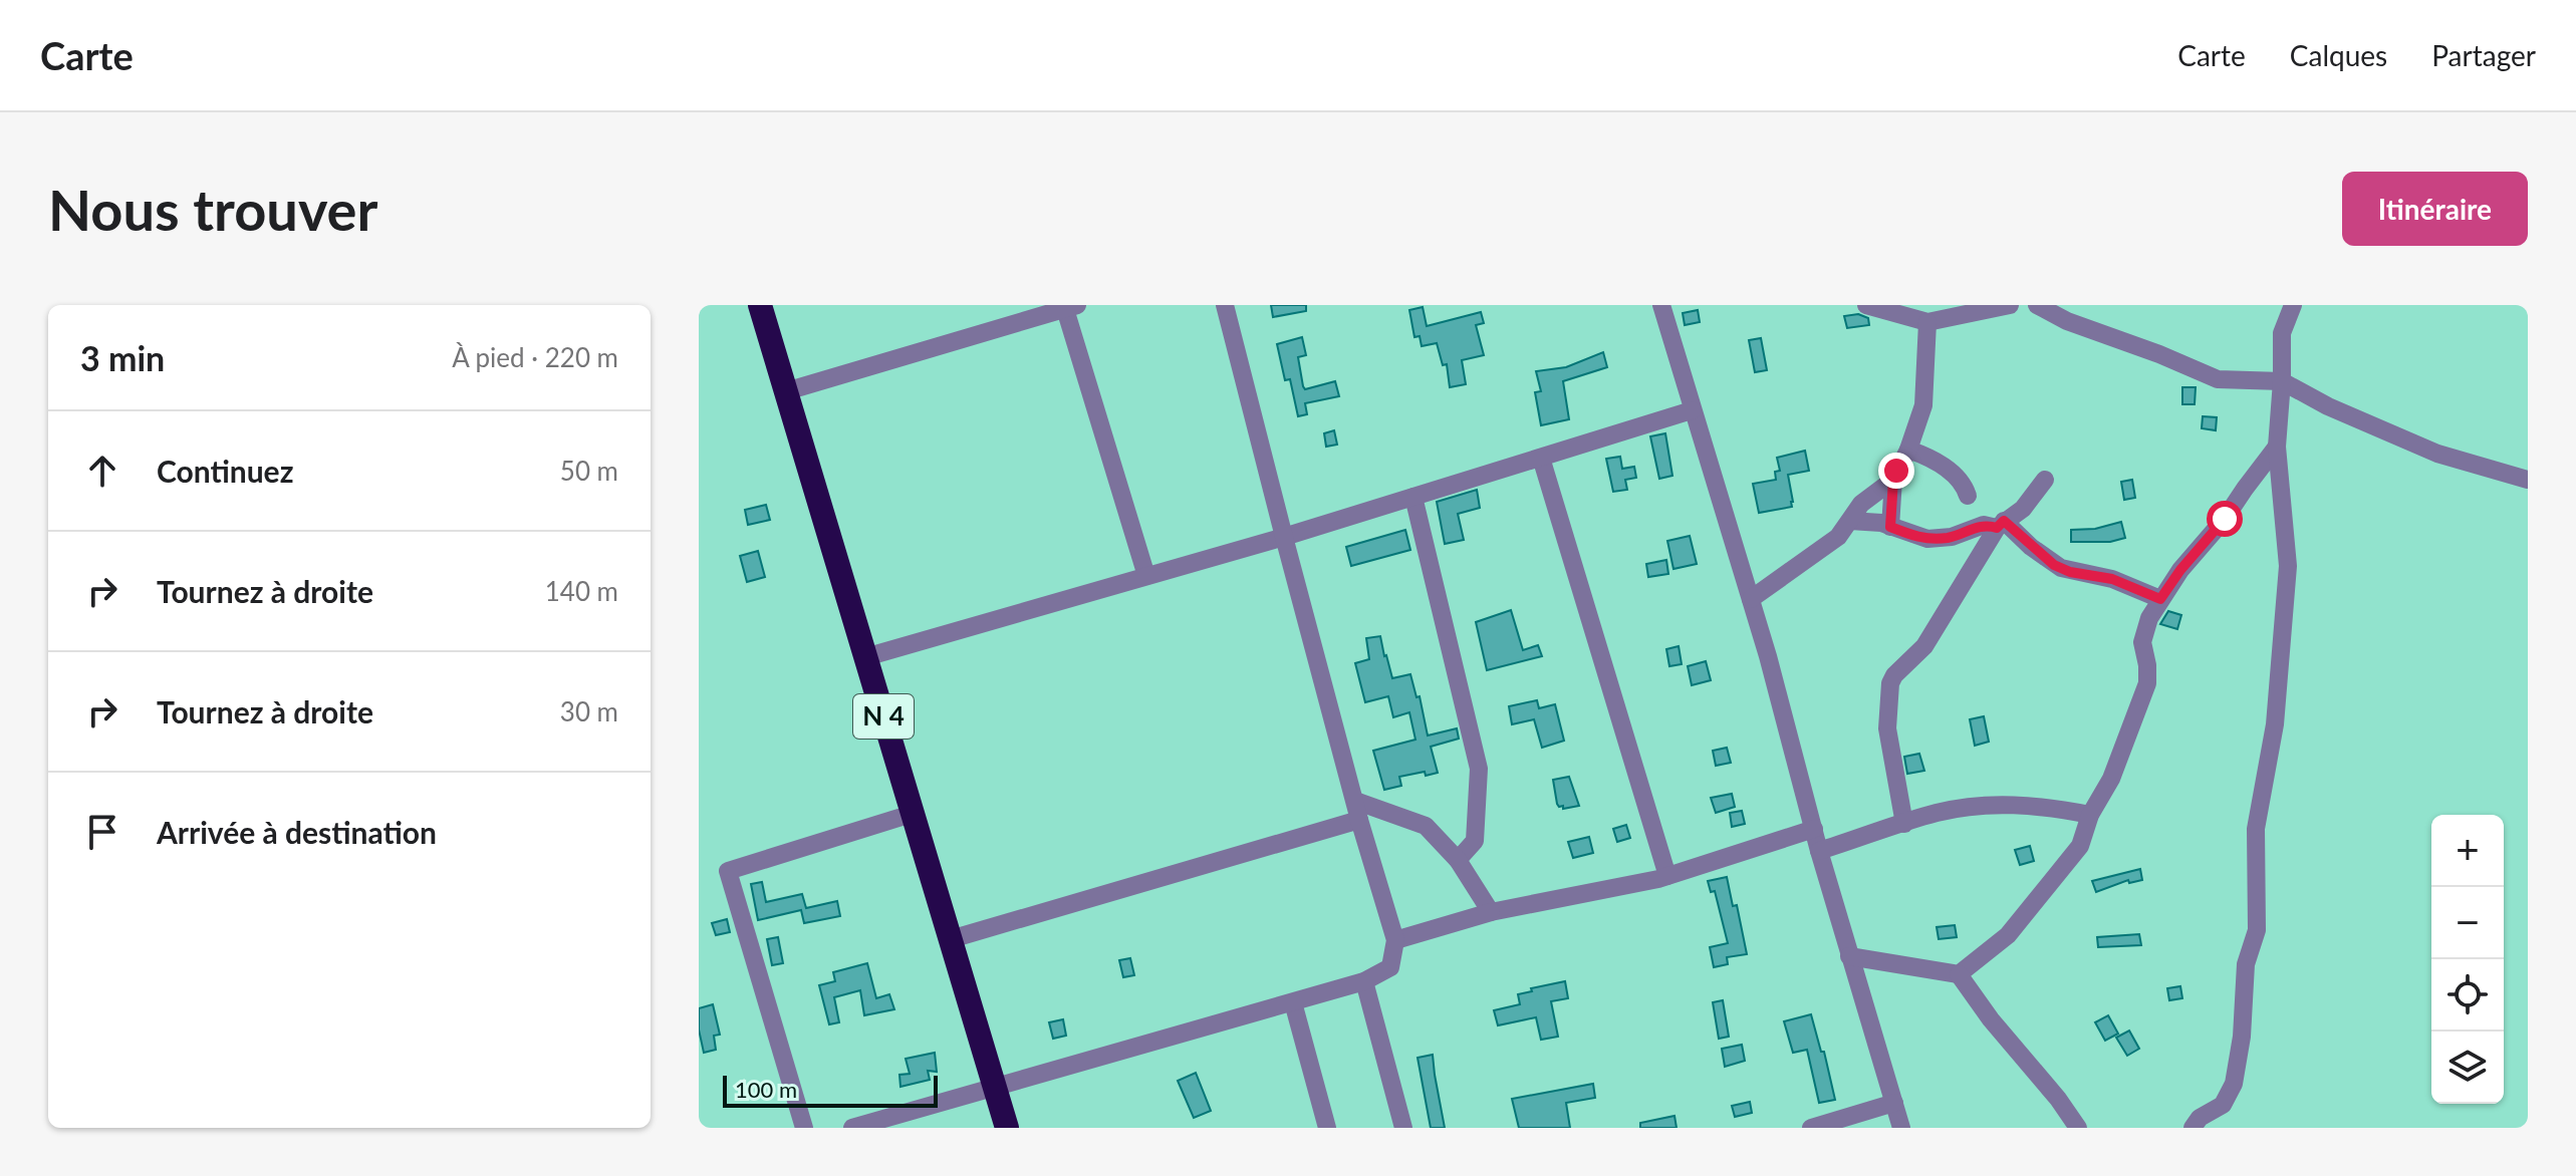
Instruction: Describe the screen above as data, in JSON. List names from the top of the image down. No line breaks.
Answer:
{"streets":{"highway":["N 4"]},"scale_bar":"100 m","page":{"header":"Carte","nav":["Carte","Calques","Partager"],"buttons":"Itinéraire","title":"Nous trouver","heading":["3 min","À pied · 220 m"],"list":[["Continuez","50 m"],["Tournez à droite","140 m"],["Tournez à droite","30 m"],"Arrivée à destination"],"map_buttons":["+","−"],"scale":"100 m"}}
